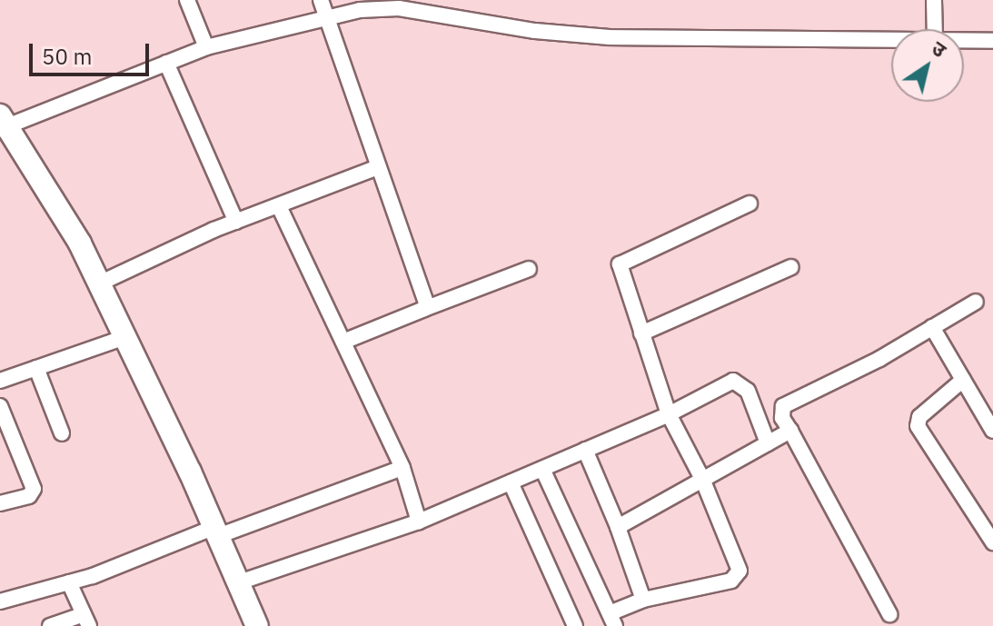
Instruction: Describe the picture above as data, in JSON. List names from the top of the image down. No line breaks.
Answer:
{"scale_bar":"50 m","north":"top right"}
